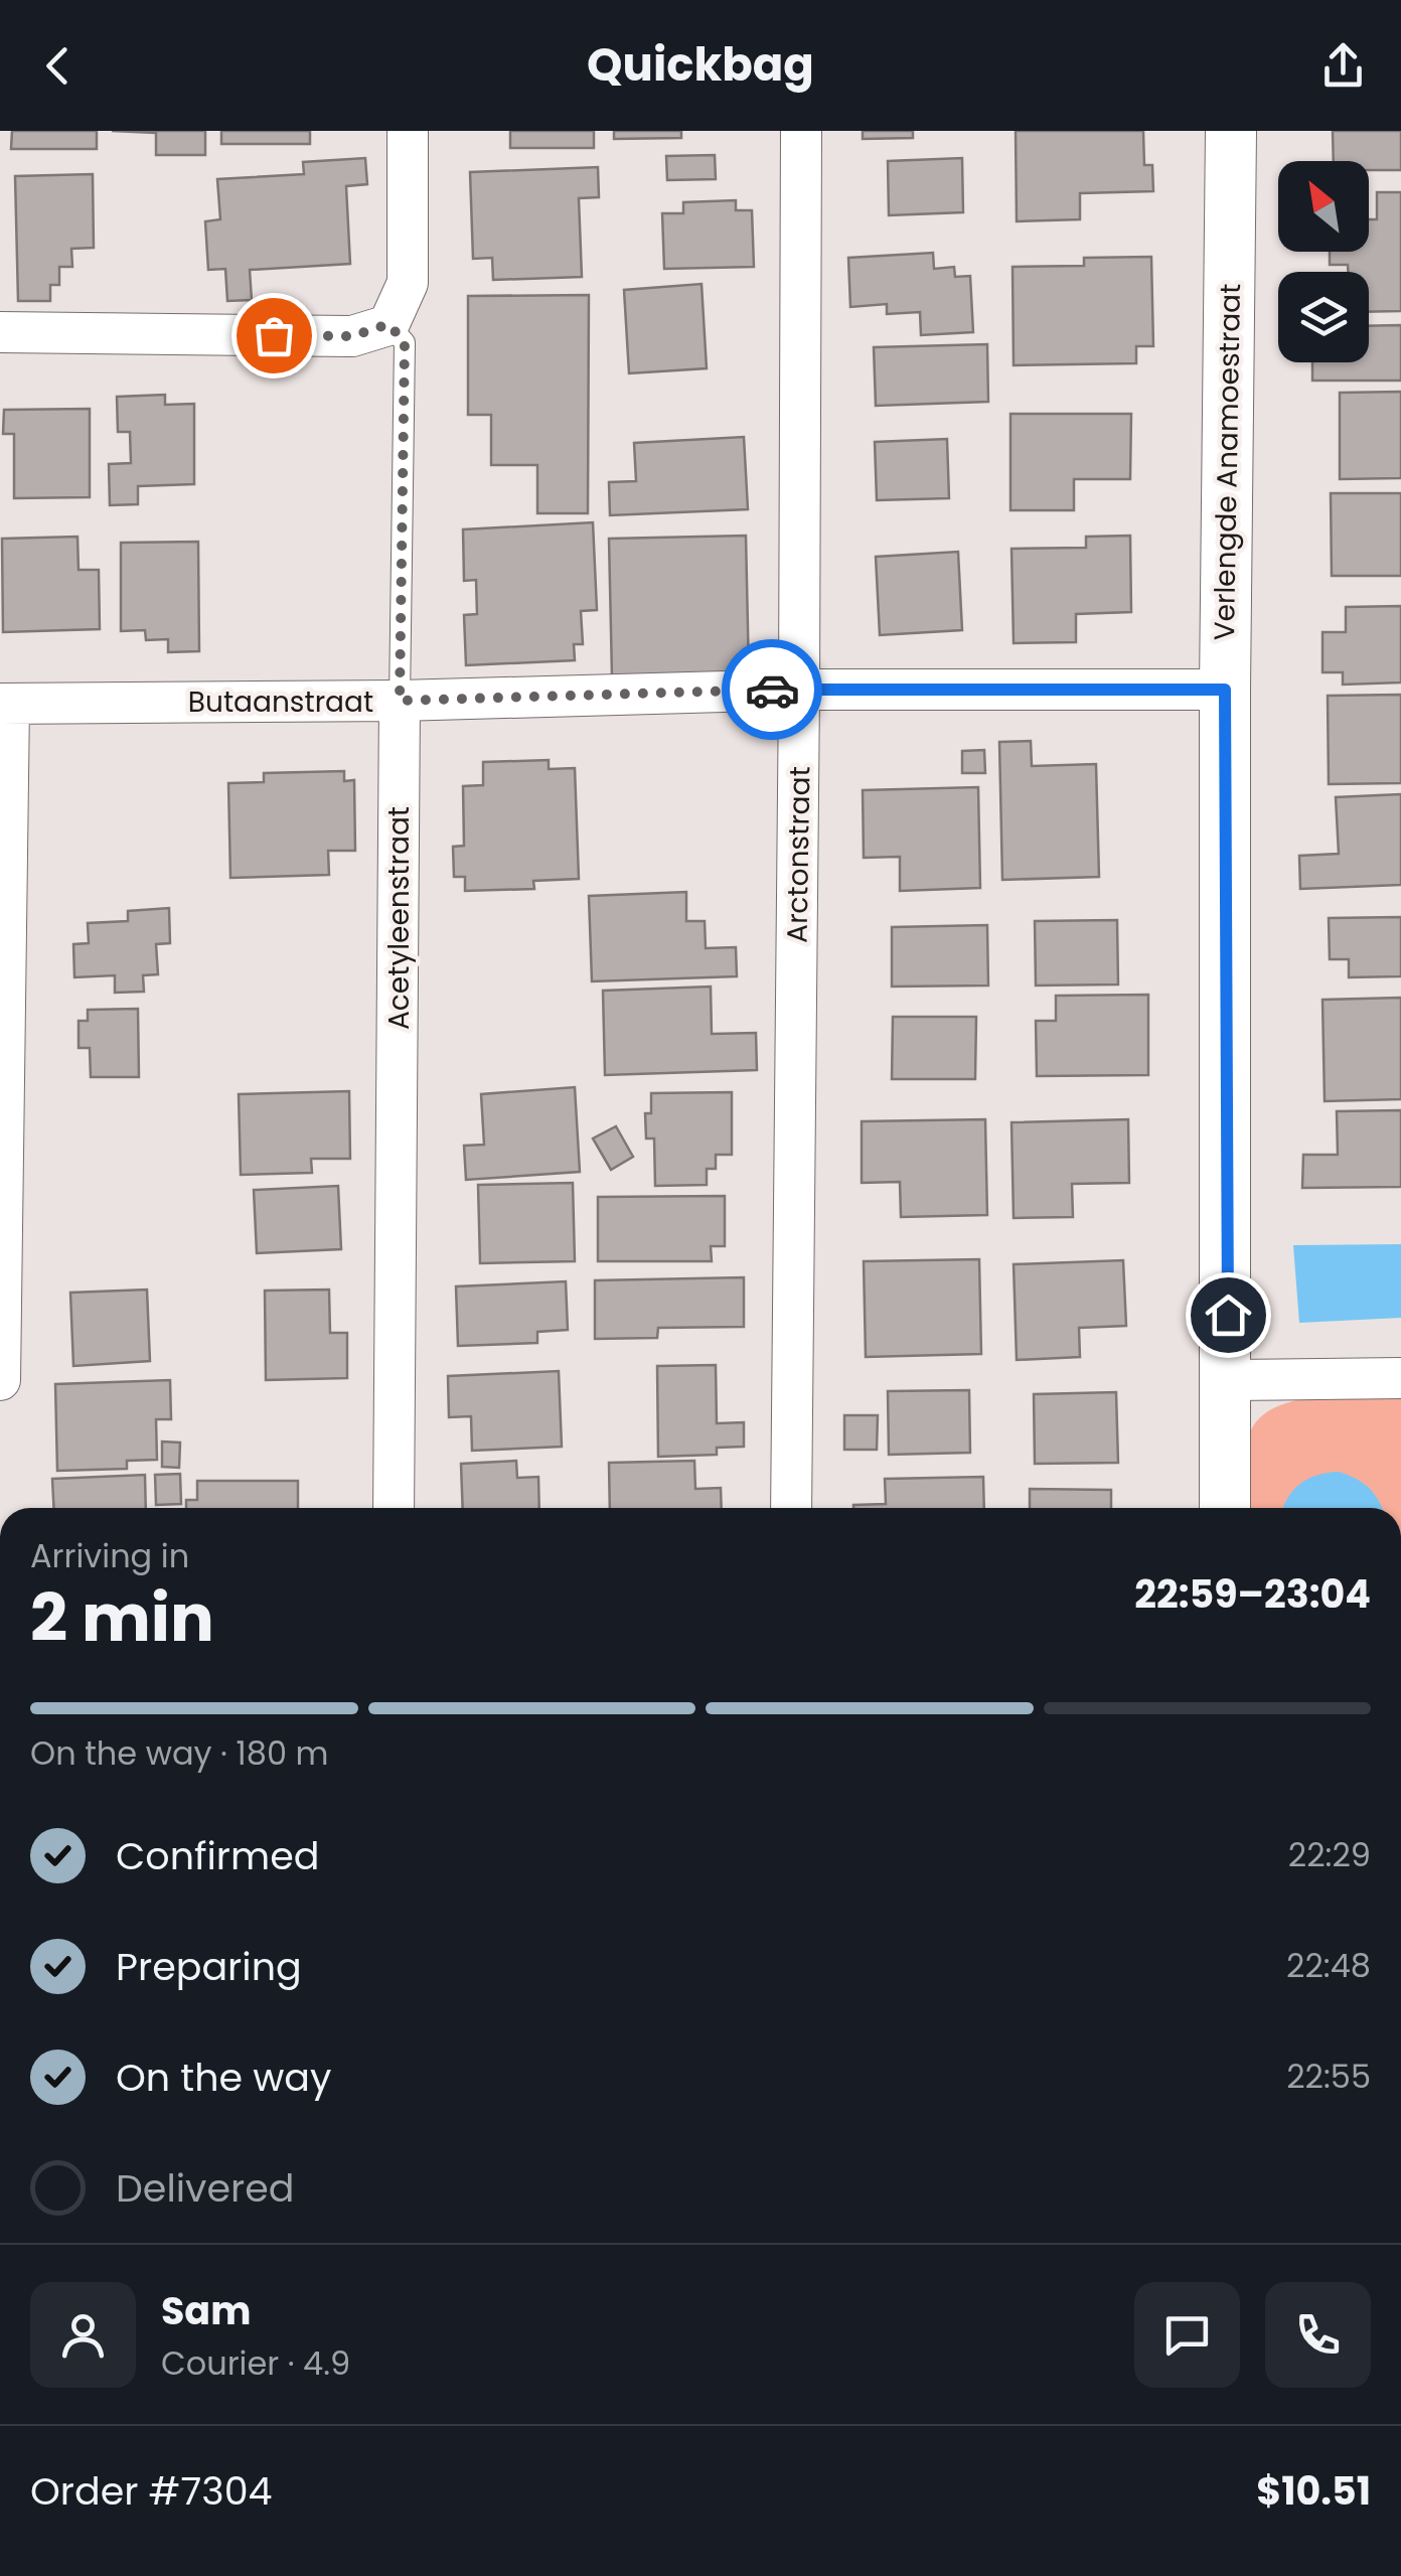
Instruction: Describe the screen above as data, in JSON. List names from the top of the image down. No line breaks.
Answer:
{"streets":{"street":["Verlengde Anamoestraat","Butaanstraat","Arctonstraat","Acetyleenstraat"]},"crossings":[["Verlengde Anamoestraat","Butaanstraat"],["Butaanstraat","Arctonstraat"],["Butaanstraat","Acetyleenstraat"]],"north":"top left","page":{"header":"Quickbag","heading":["2 min","Arriving in","22:59–23:04"],"panel":["Sam","Courier · 4.9","Order #7304","$10.51"],"bar":"On the way · 180 m","list":[["Confirmed","22:29"],["Preparing","22:48"],["On the way","22:55"],"Delivered"]}}
